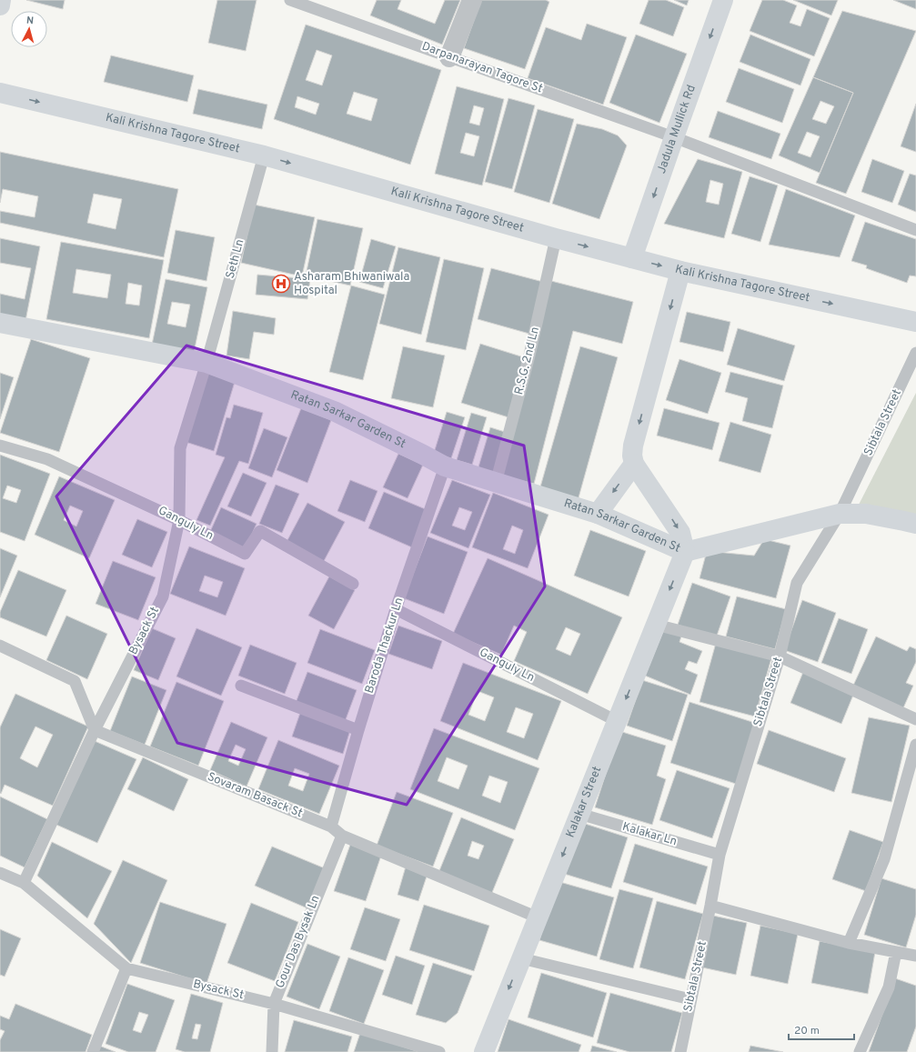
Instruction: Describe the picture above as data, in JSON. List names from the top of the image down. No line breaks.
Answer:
{"streets":{"main road":["Jadula Mullick Rd","Kali Krishna Tagore Street","Ratan Sarkar Garden St","Kalakar Street"],"lane":["Darpanarayan Tagore St","Seth Ln","R.S.G. 2nd Ln","Sibtala Street","Ganguly Ln","Bysack St","Baroda Thackur Ln","Sovaram Basack St","Kalakar Ln","Gour Das Bysak Ln"]},"crossings":[["Darpanarayan Tagore St","Jadula Mullick Rd"],["Jadula Mullick Rd","Kali Krishna Tagore Street"],["Kali Krishna Tagore Street","Seth Ln"],["Kali Krishna Tagore Street","R.S.G. 2nd Ln"],["Seth Ln","Ratan Sarkar Garden St"],["Seth Ln","Bysack St"],["R.S.G. 2nd Ln","Ratan Sarkar Garden St"],["Ratan Sarkar Garden St","Bysack St"],["Ratan Sarkar Garden St","Baroda Thackur Ln"],["Ratan Sarkar Garden St","Kalakar Street"],["Sibtala Street","Kalakar Ln"],["Ganguly Ln","Bysack St"],["Ganguly Ln","Baroda Thackur Ln"],["Ganguly Ln","Kalakar Street"],["Bysack St","Sovaram Basack St"],["Bysack St","Gour Das Bysak Ln"],["Baroda Thackur Ln","Sovaram Basack St"],["Sovaram Basack St","Kalakar Street"],["Sovaram Basack St","Gour Das Bysak Ln"],["Kalakar Street","Kalakar Ln"]],"one_way":["Jadula Mullick Rd","Kali Krishna Tagore Street","Kalakar Street"],"places":{"hospital":["Asharam Bhiwaniwala Hospital"]},"scale_bar":"20 m","north":"top"}
